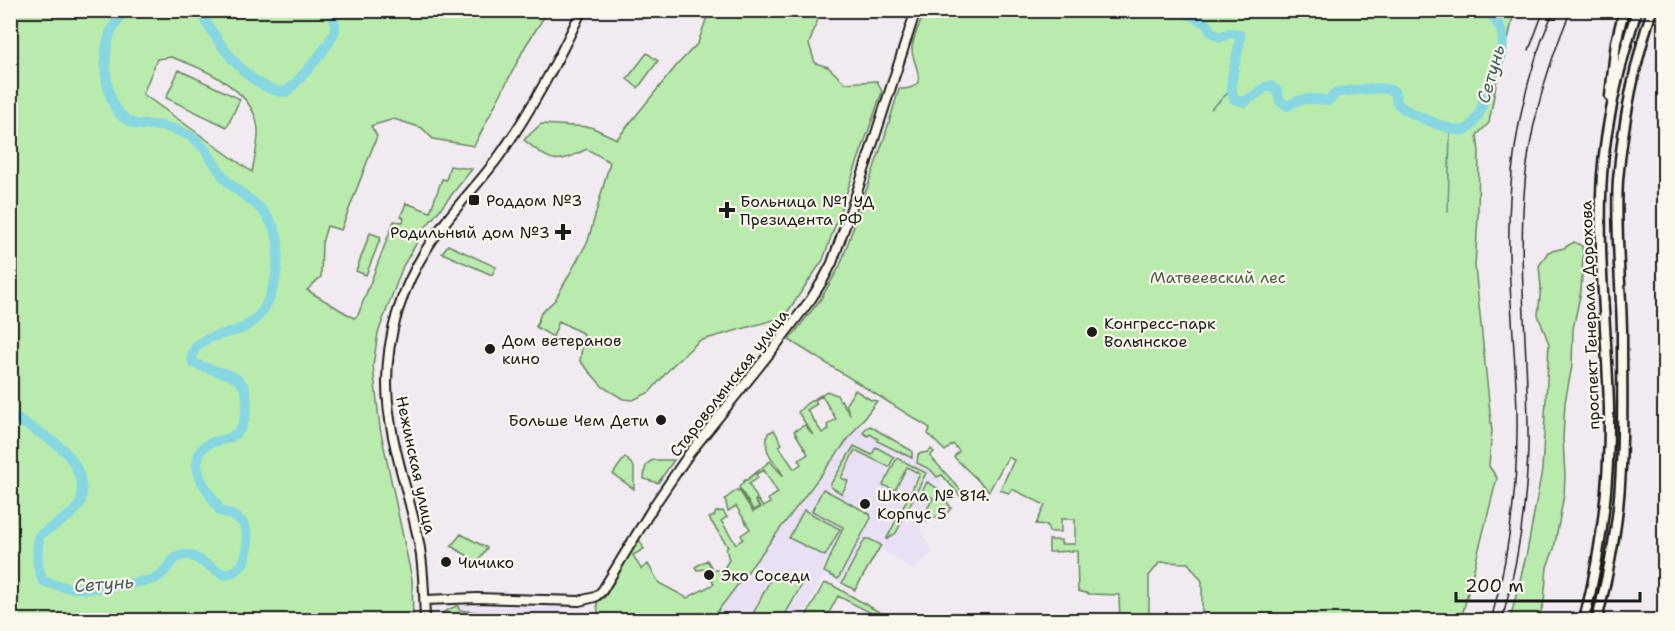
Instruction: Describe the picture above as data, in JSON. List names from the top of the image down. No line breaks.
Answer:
{"streets":{"main road":["проспект Генерала Дорохова"],"street":["Староволынская улица","Нежинская улица"]},"crossings":[["Староволынская улица","Нежинская улица"]],"water":["Сетунь"],"parks":["Матвеевский лес"],"places":{"transit":["Роддом №3"],"health":["Больница №1 УД Президента РФ","Родильный дом №3"],"other":["Конгресс-парк Волынское","Дом ветеранов кино","Больше Чем Дети","Школа № 814. Корпус 5","Чичико","Эко Соседи"]},"scale_bar":"200 m"}
